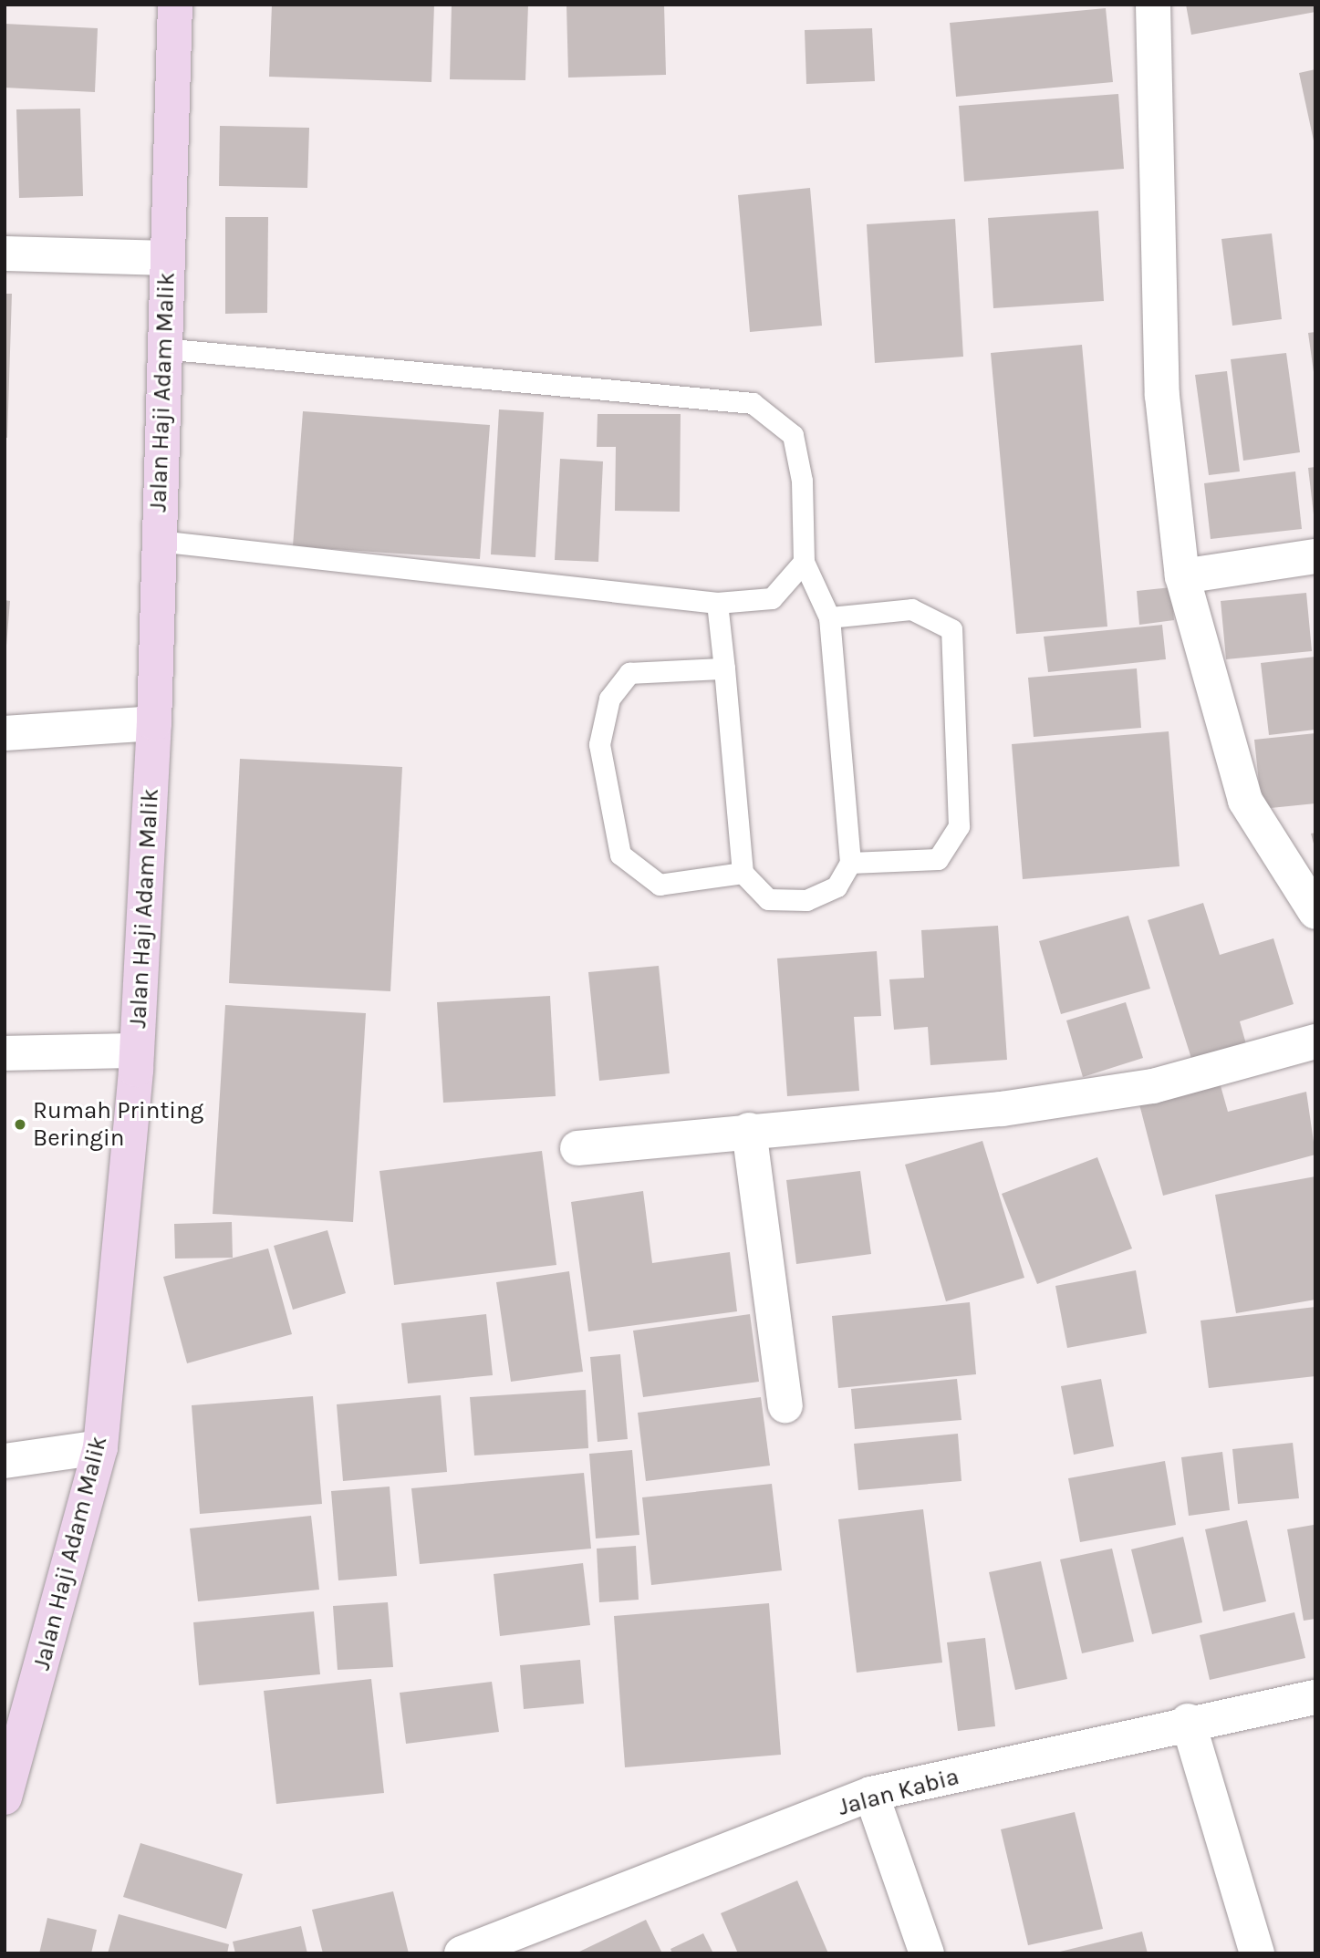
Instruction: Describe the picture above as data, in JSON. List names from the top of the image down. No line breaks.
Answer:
{"streets":{"main road":["Jalan Haji Adam Malik"],"street":["Jalan Kabia"]},"places":["Rumah Printing Beringin"]}
